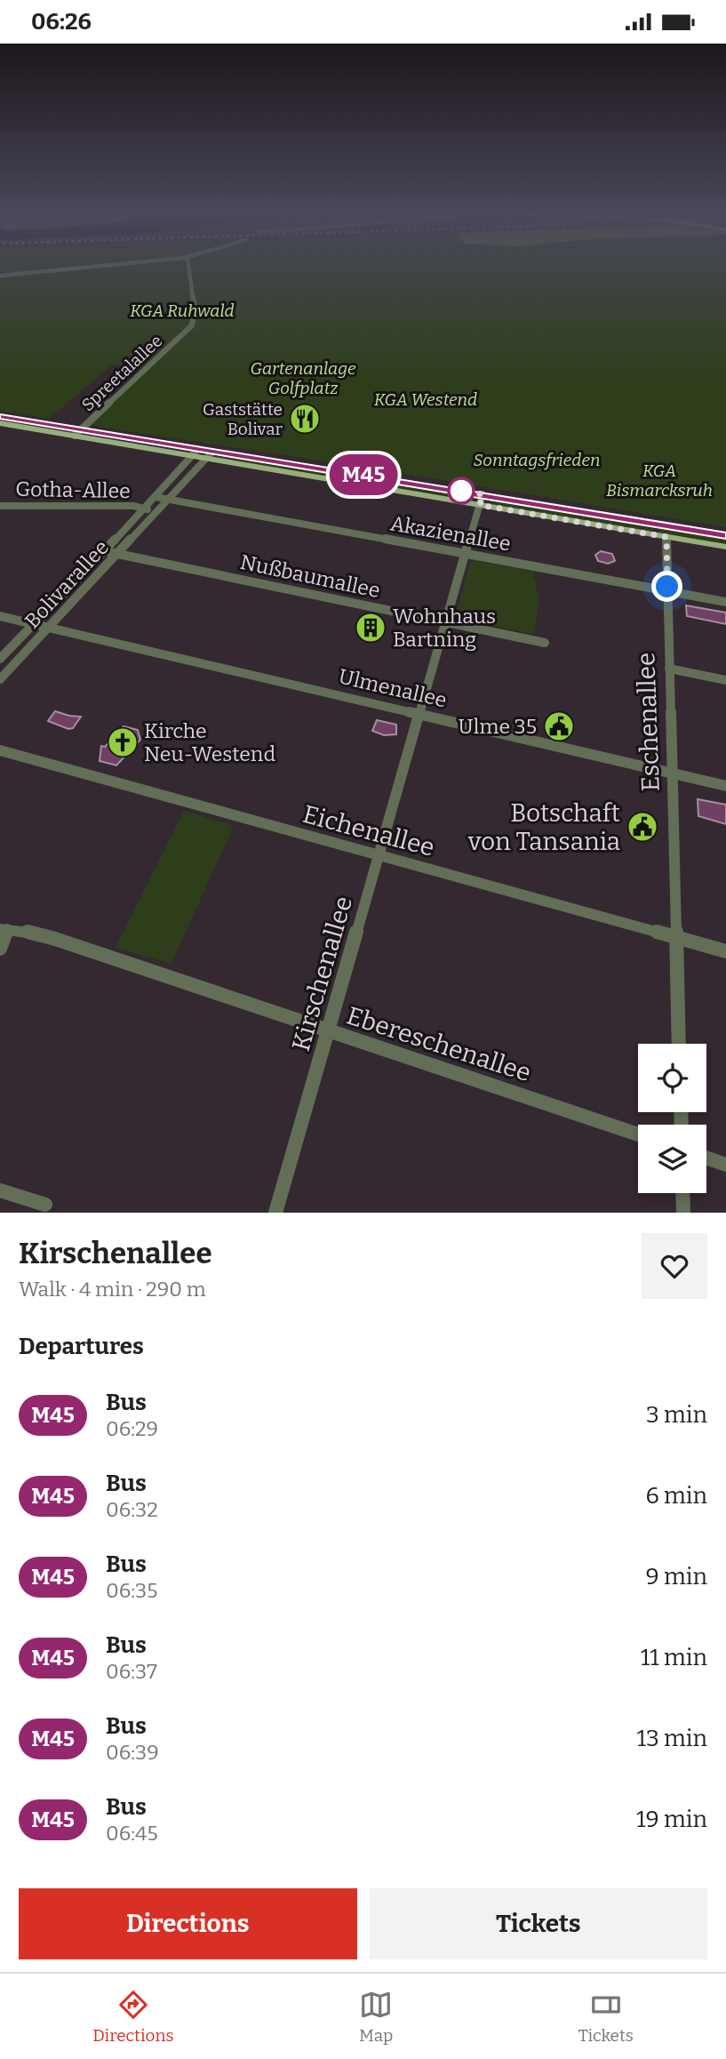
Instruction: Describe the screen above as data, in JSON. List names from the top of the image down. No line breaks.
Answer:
{"streets":{"street":["Spreetalallee","Gotha-Allee","Akazienallee","Nußbaumallee","Bolivarallee","Ulmenallee","Eschenallee","Eichenallee","Kirschenallee","Ebereschenallee"]},"crossings":[["Gotha-Allee","Bolivarallee"],["Akazienallee","Bolivarallee"],["Akazienallee","Eschenallee"],["Akazienallee","Kirschenallee"],["Nußbaumallee","Bolivarallee"],["Nußbaumallee","Kirschenallee"],["Bolivarallee","Ulmenallee"],["Ulmenallee","Eschenallee"],["Ulmenallee","Kirschenallee"],["Eschenallee","Eichenallee"],["Eichenallee","Kirschenallee"],["Kirschenallee","Ebereschenallee"]],"parks":["KGA Ruhwald","Gartenanlage Golfplatz","KGA Westend","Sonntagsfrieden","KGA Bismarcksruh"],"places":{"restaurant":["Gaststätte Bolivar"],"building":["Wohnhaus Bartning"],"public building":["Ulme 35","Botschaft von Tansania"],"church":["Kirche Neu-Westend"]},"lines":["bus line M45"],"page":{"status":"06:26","on_map":"M45","heading":[["Kirschenallee","Walk · 4 min · 290 m"],"Departures"],"list":[{"mark":"M45","name":"Bus","note":"06:29","value":"3 min"},{"mark":"M45","name":"Bus","note":"06:32","value":"6 min"},{"mark":"M45","name":"Bus","note":"06:35","value":"9 min"},{"mark":"M45","name":"Bus","note":"06:37","value":"11 min"},{"mark":"M45","name":"Bus","note":"06:39","value":"13 min"},{"mark":"M45","name":"Bus","note":"06:45","value":"19 min"}],"buttons":["Directions","Tickets"],"tabs":["Directions","Map","Tickets"]}}
